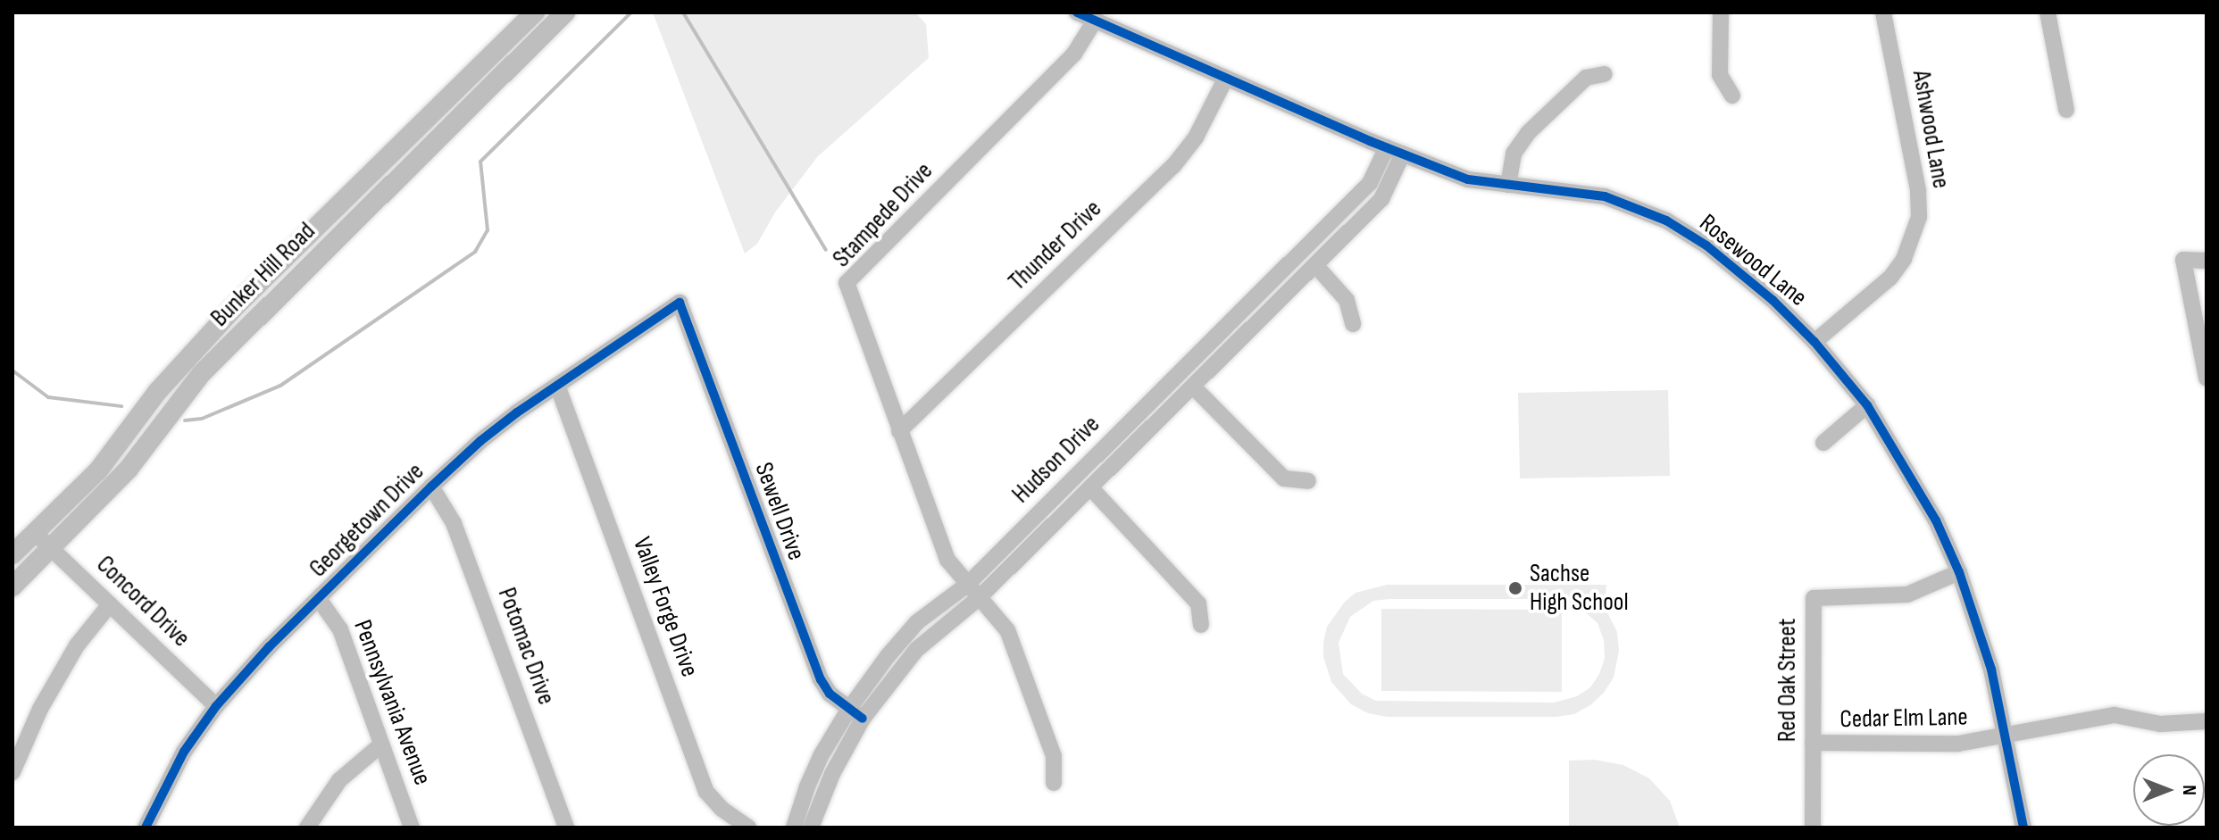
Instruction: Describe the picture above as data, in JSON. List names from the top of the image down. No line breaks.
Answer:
{"streets":{"main road":["Bunker Hill Road"],"street":["Ashwood Lane","Stampede Drive","Thunder Drive","Rosewood Lane","Hudson Drive","Sewell Drive","Georgetown Drive","Concord Drive","Valley Forge Drive","Potomac Drive","Red Oak Street","Pennsylvania Avenue","Cedar Elm Lane"]},"crossings":[["Ashwood Lane","Rosewood Lane"],["Stampede Drive","Thunder Drive"],["Stampede Drive","Rosewood Lane"],["Stampede Drive","Hudson Drive"],["Thunder Drive","Rosewood Lane"],["Rosewood Lane","Hudson Drive"],["Rosewood Lane","Red Oak Street"],["Rosewood Lane","Cedar Elm Lane"],["Bunker Hill Road","Concord Drive"],["Hudson Drive","Sewell Drive"],["Sewell Drive","Georgetown Drive"],["Georgetown Drive","Concord Drive"],["Georgetown Drive","Valley Forge Drive"],["Georgetown Drive","Potomac Drive"],["Georgetown Drive","Pennsylvania Avenue"],["Red Oak Street","Cedar Elm Lane"]],"places":["Sachse High School"],"north":"right"}
